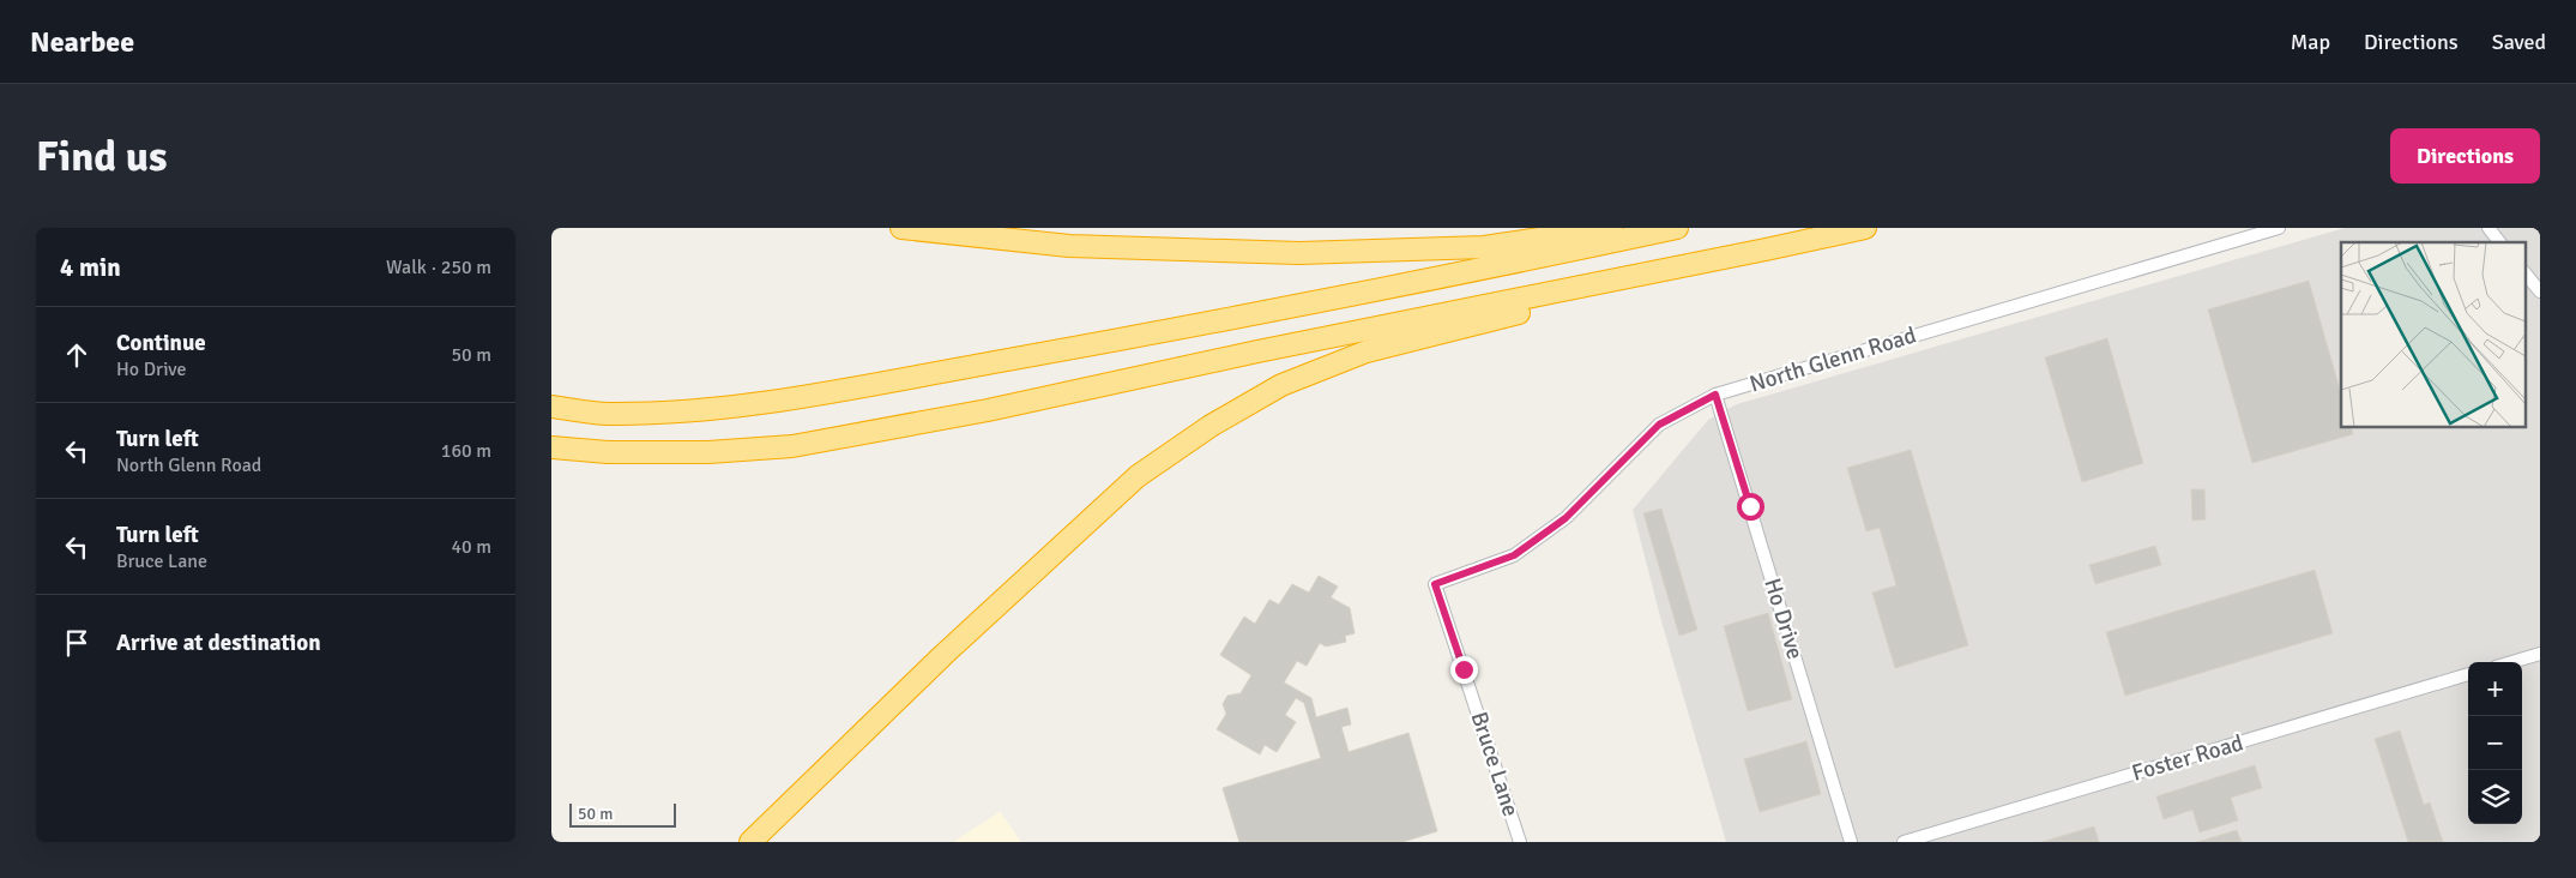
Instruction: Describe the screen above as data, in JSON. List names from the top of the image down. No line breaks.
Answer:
{"streets":{"street":["North Glenn Road","Ho Drive","Foster Road","Bruce Lane"]},"crossings":[["North Glenn Road","Ho Drive"],["North Glenn Road","Bruce Lane"]],"scale_bar":"50 m","page":{"header":"Nearbee","nav":["Map","Directions","Saved"],"buttons":"Directions","title":"Find us","heading":["4 min","Walk · 250 m"],"list":[["Continue","Ho Drive","50 m"],["Turn left","North Glenn Road","160 m"],["Turn left","Bruce Lane","40 m"],"Arrive at destination"],"map_buttons":["+","−"],"scale":"50 m"}}
